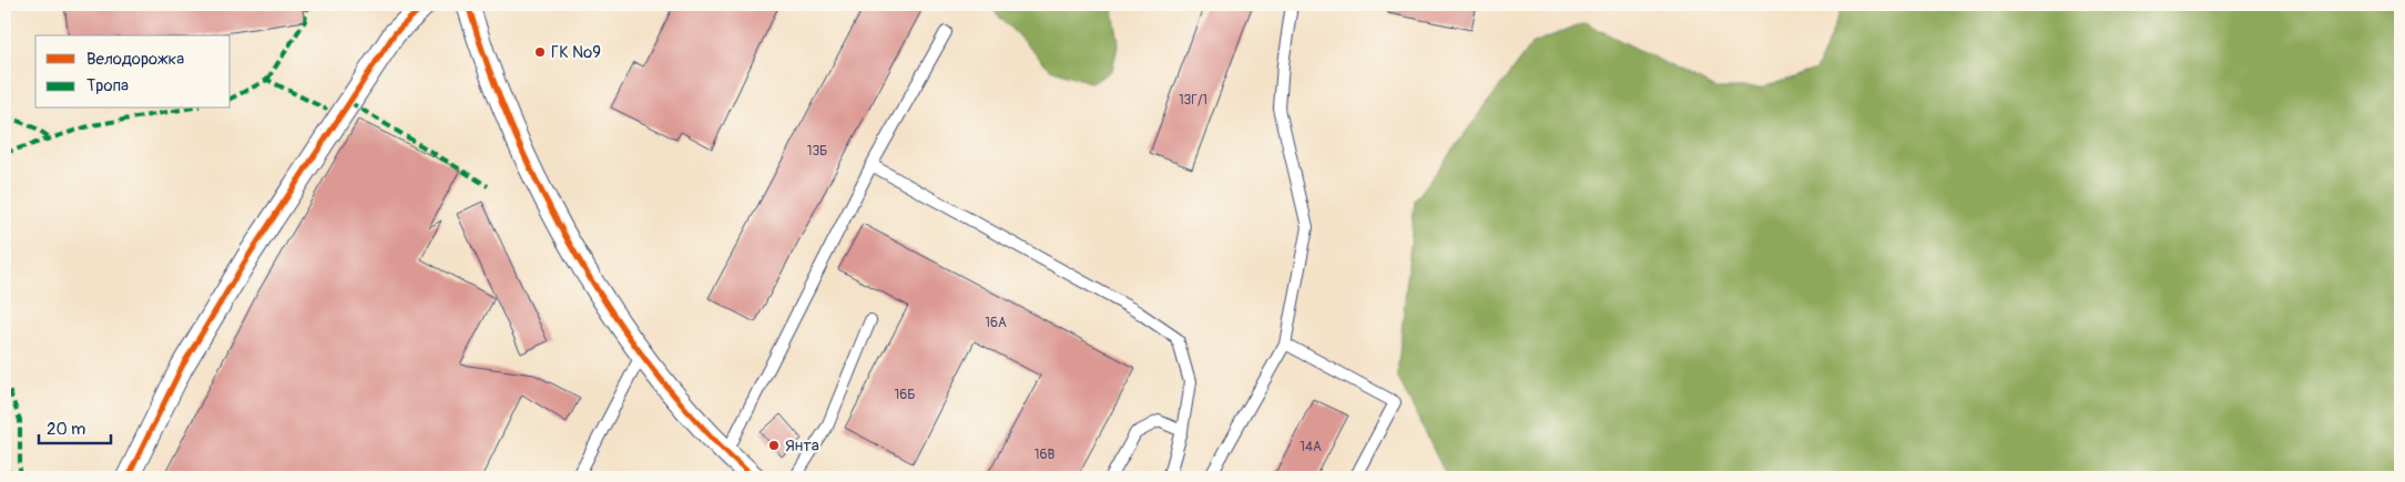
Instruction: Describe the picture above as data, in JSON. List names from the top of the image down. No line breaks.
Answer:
{"places":["ГК №9","Янта"],"house_numbers":["13Г/1","13Б","16А","16Б","14А","16В"],"legend":["Велодорожка","Тропа"],"scale_bar":"20 m"}
